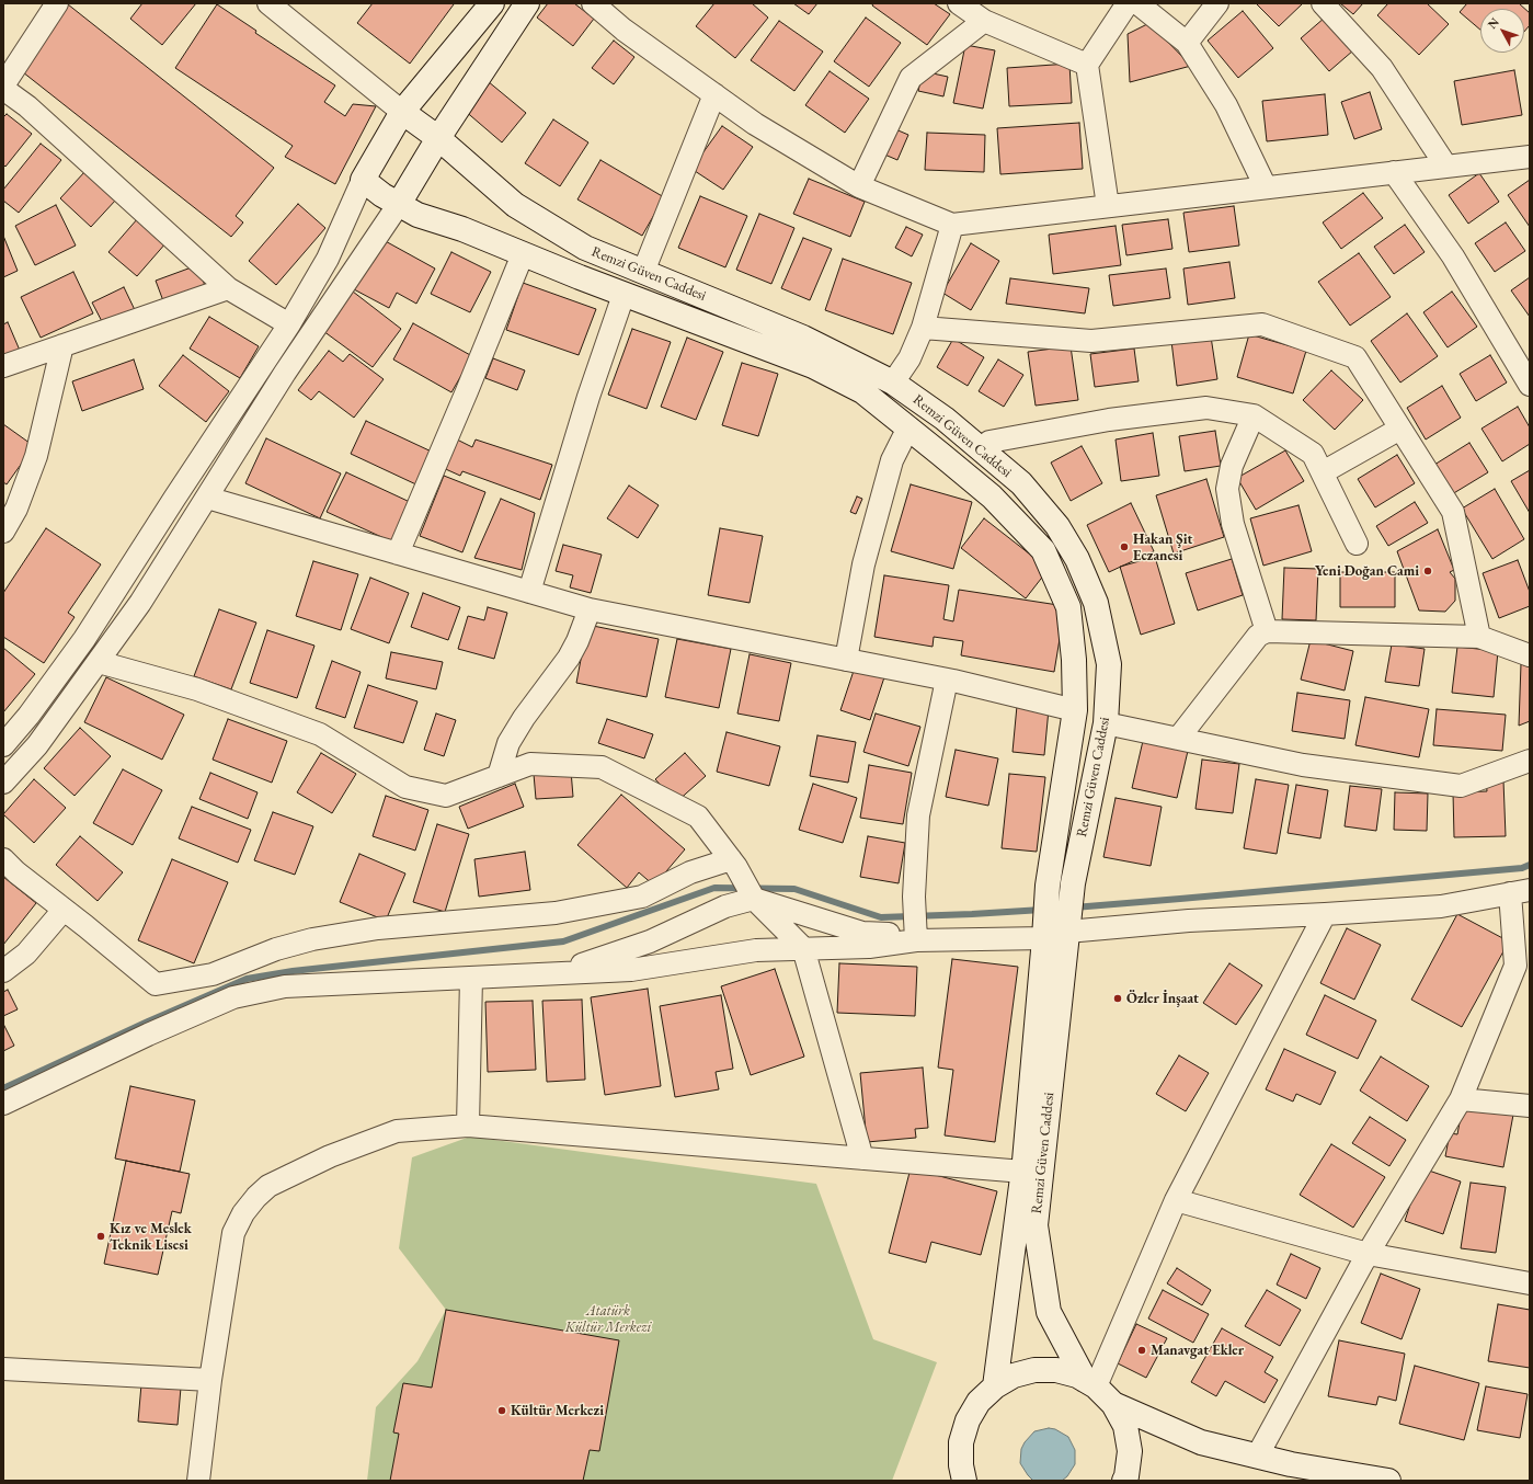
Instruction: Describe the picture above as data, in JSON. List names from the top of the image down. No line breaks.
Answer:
{"streets":{"main road":["Remzi Güven Caddesi"]},"parks":["Atatürk Kültür Merkezi"],"places":["Hakan Şit Eczanesi","Yeni Doğan Cami","Özler İnşaat","Kız ve Meslek Teknik Lisesi","Manavgat Ekler","Kültür Merkezi"],"north":"top left"}
